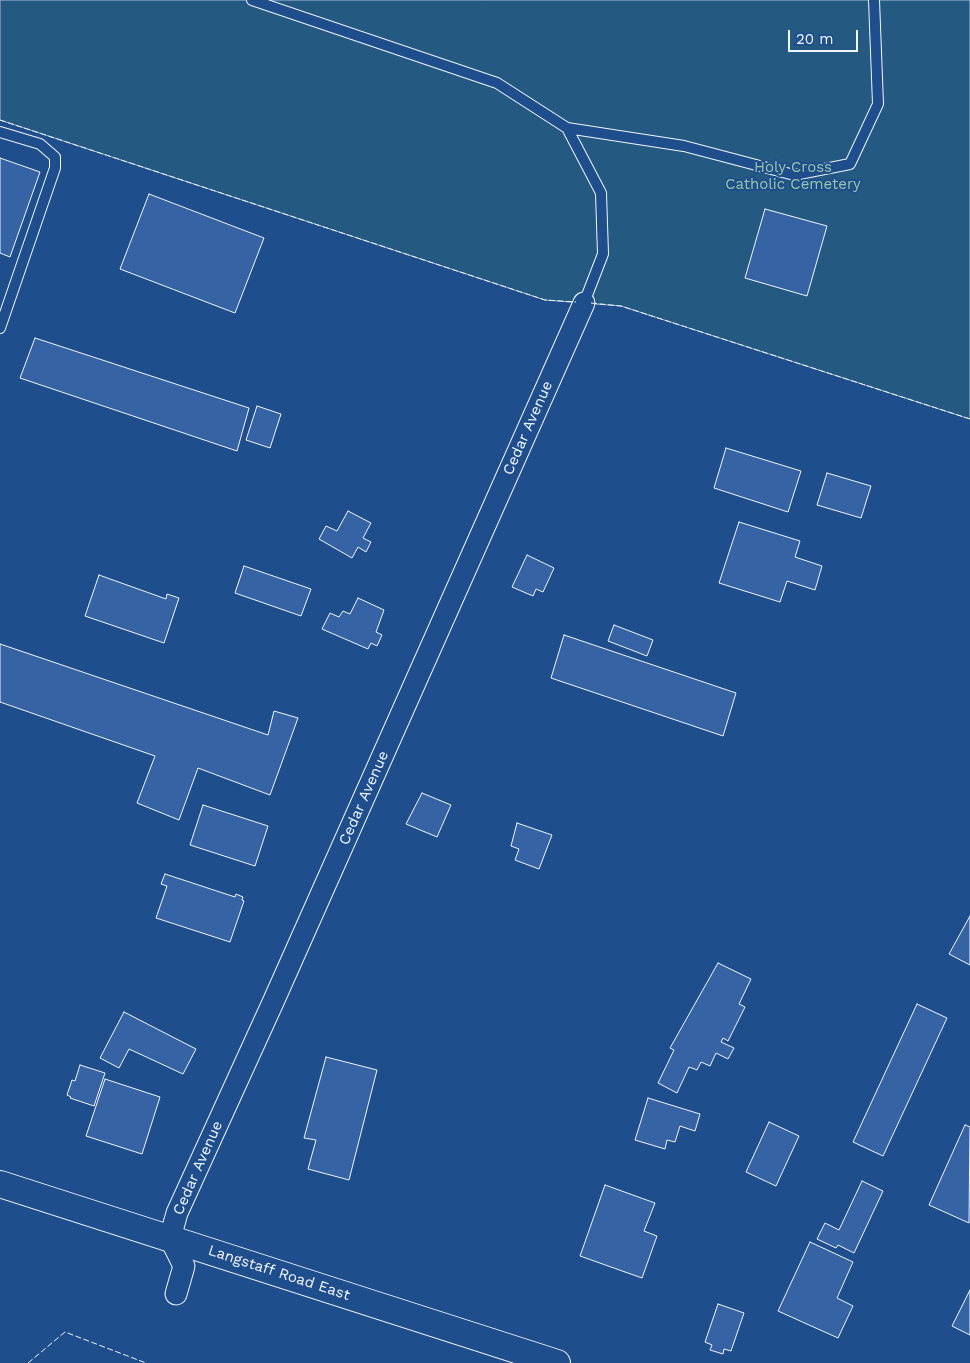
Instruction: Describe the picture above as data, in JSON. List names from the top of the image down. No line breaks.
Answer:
{"streets":{"street":["Cedar Avenue","Langstaff Road East"]},"crossings":[["Cedar Avenue","Langstaff Road East"]],"parks":["Holy Cross Catholic Cemetery"],"scale_bar":"20 m"}
